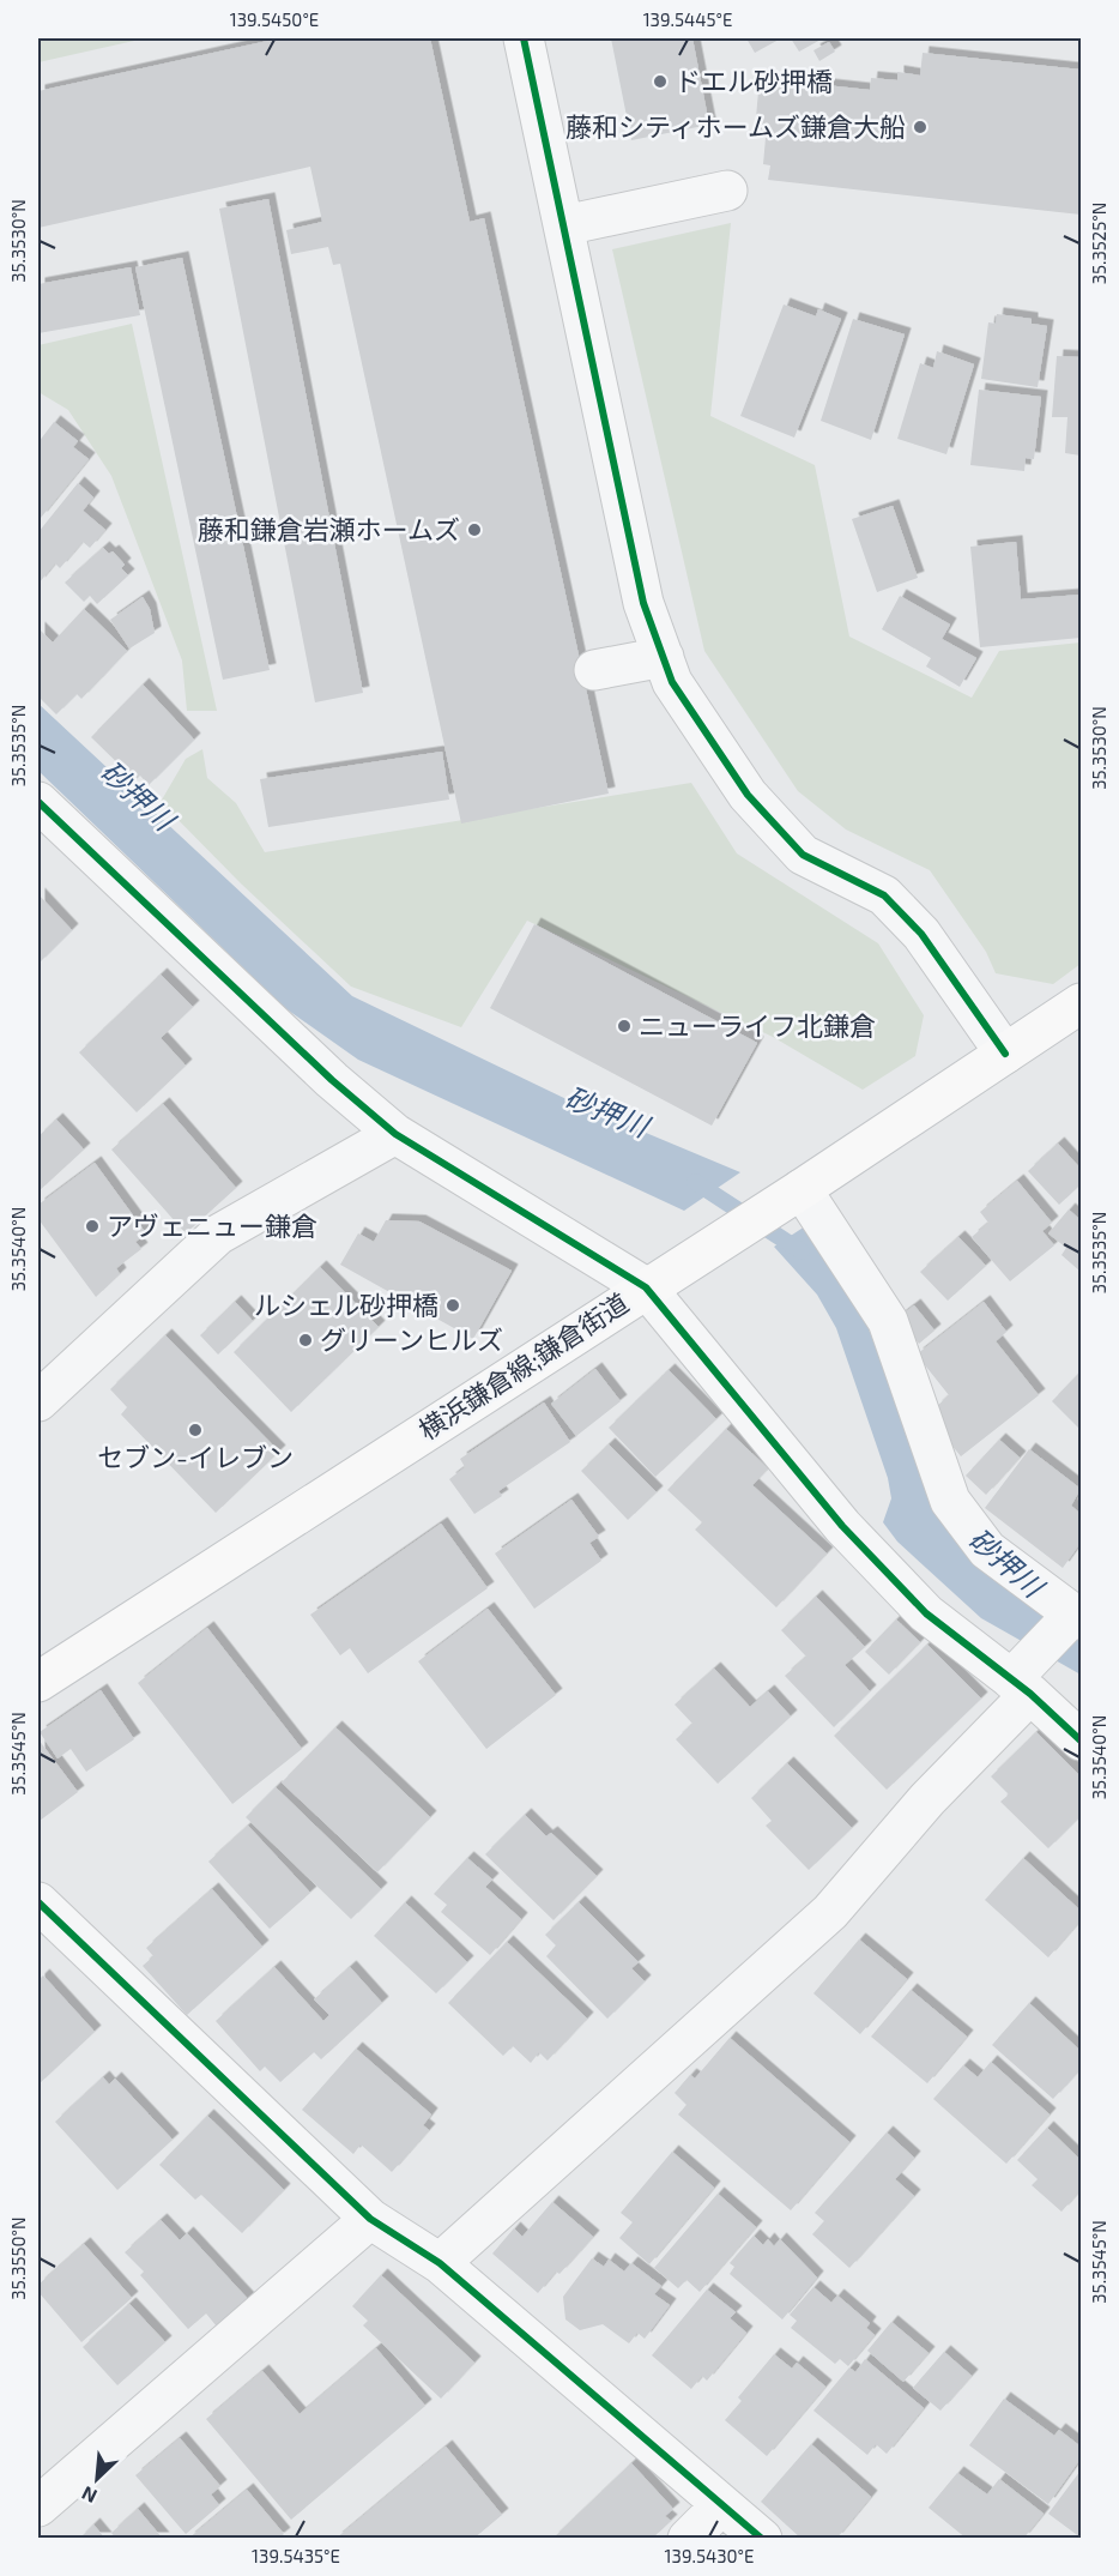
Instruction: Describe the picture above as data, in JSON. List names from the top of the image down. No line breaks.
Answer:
{"streets":{"main road":["横浜鎌倉線;鎌倉街道"]},"water":["砂押川"],"places":["ドエル砂押橋","藤和シティホームズ鎌倉大船","藤和鎌倉岩瀬ホームズ","ニューライフ北鎌倉","アヴェニュー鎌倉","ルシェル砂押橋","グリーンヒルズ","セブン-イレブン"],"north":"bottom left","coordinates":["139.5450°E","139.5445°E","35.3530°N","35.3525°N","35.3535°N","35.3540°N","35.3545°N","35.3550°N","139.5435°E","139.5430°E"]}
